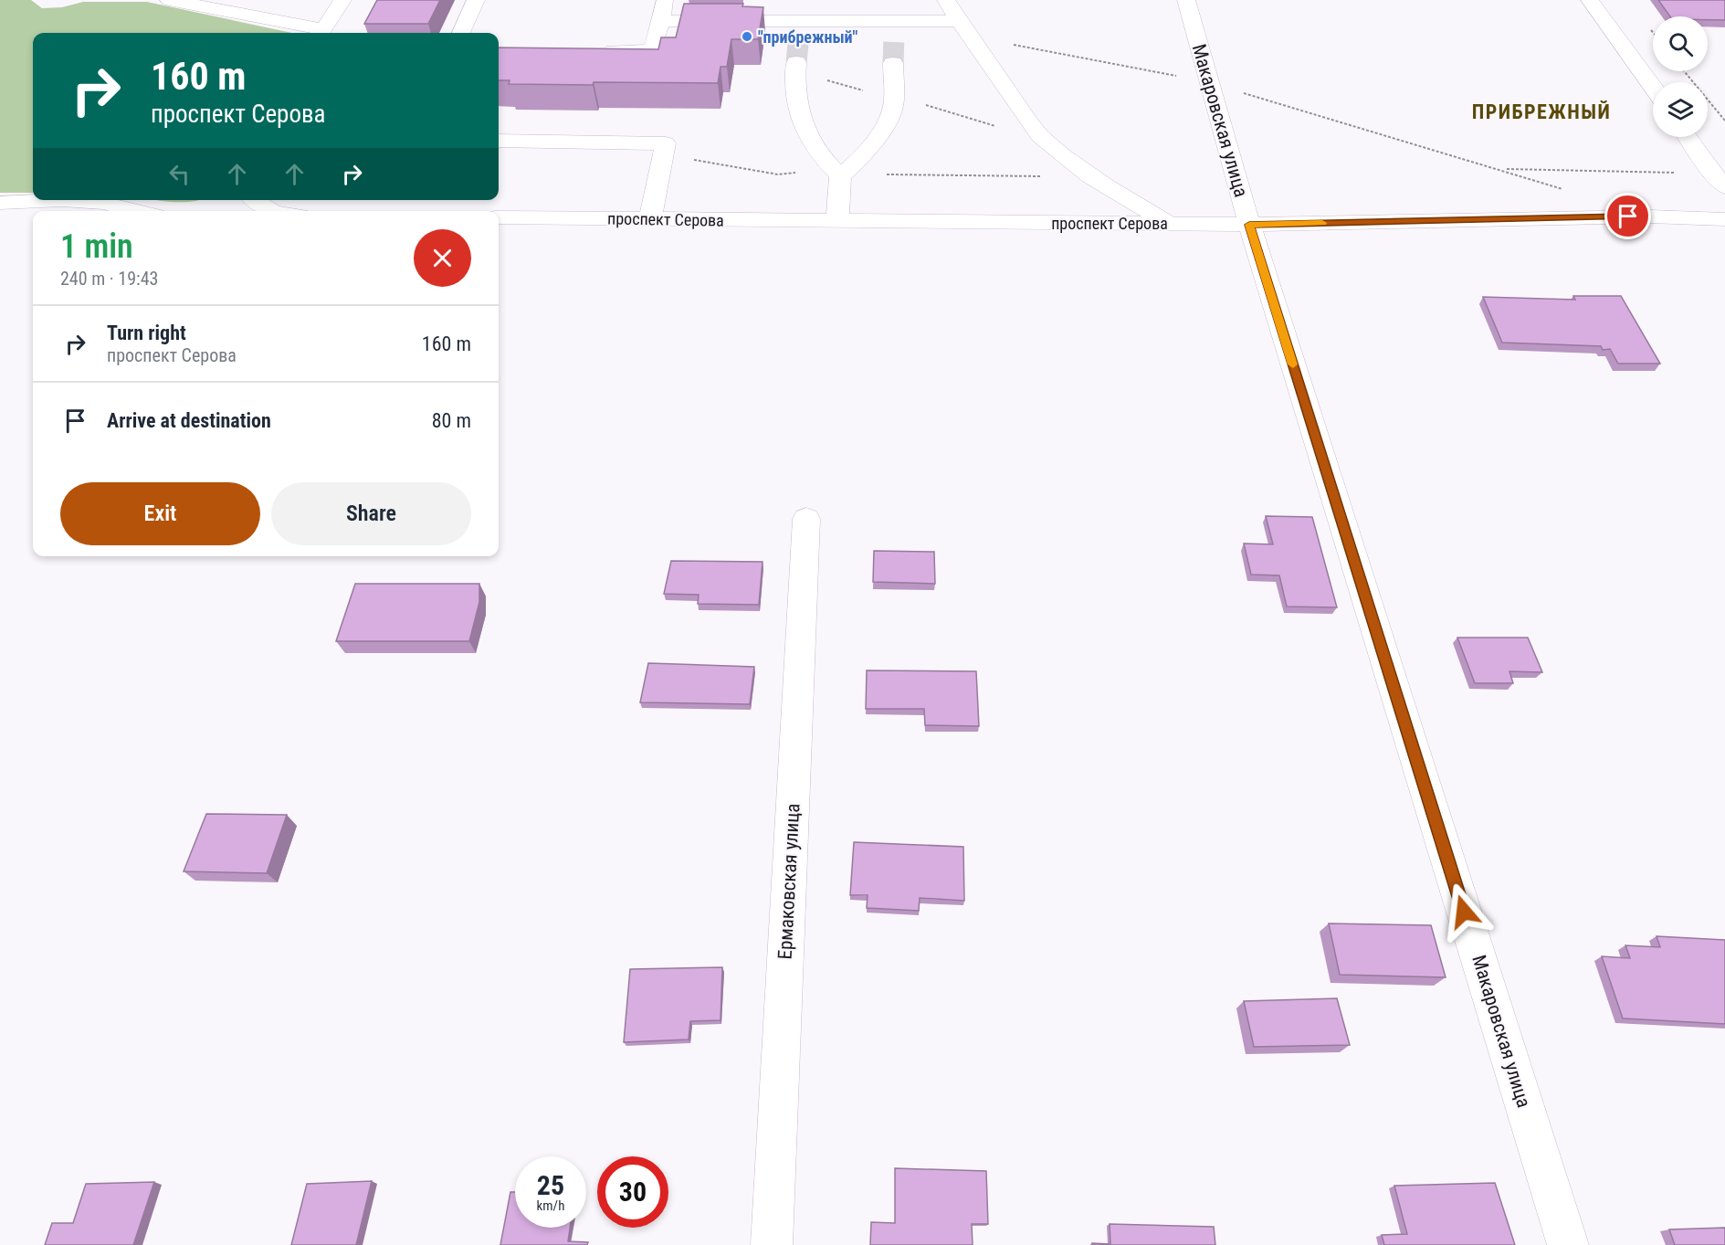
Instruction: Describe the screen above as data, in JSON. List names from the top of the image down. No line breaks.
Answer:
{"streets":{"street":["Макаровская улица","проспект Серова","Ермаковская улица"]},"crossings":[["Макаровская улица","проспект Серова"]],"districts":["ПРИБРЕЖНЫЙ"],"places":["\"прибрежный\""],"page":{"turn":["160 m","проспект Серова"],"heading":["1 min","240 m · 19:43"],"list":[{"name":"Turn right","note":"проспект Серова","value":"160 m"},{"name":"Arrive at destination","value":"80 m"}],"buttons":["Exit","Share"],"speed":"25 km/h","limit":"30"}}
